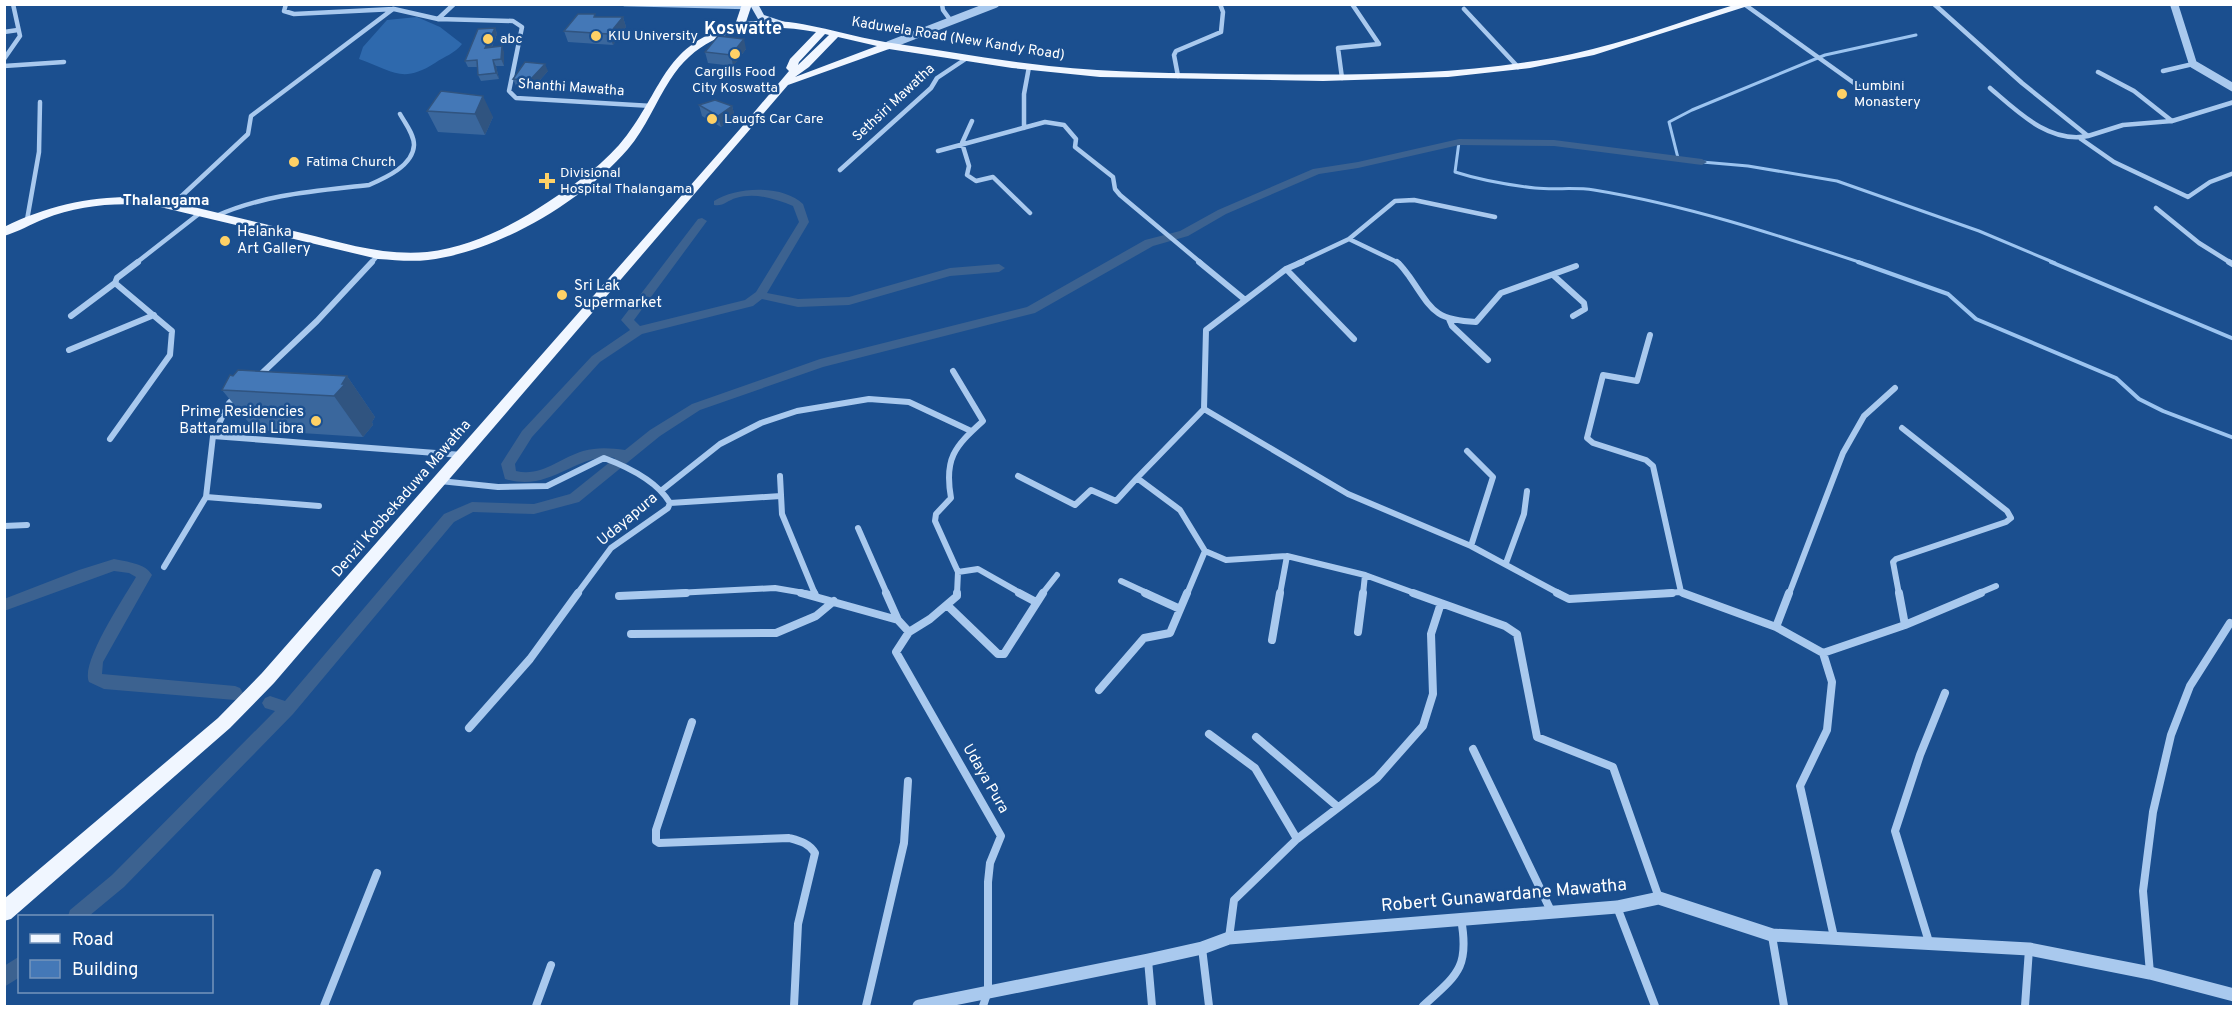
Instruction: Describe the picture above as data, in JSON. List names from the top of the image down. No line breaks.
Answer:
{"streets":{"main road":["Kaduwela Road (New Kandy Road)","Denzil Kobbekaduwa Mawatha"],"street":["Shanthi Mawatha","Sethsiri Mawatha","Udayapura","Udaya Pura","Robert Gunawardane Mawatha"]},"crossings":[["Kaduwela Road (New Kandy Road)","Shanthi Mawatha"],["Kaduwela Road (New Kandy Road)","Sethsiri Mawatha"],["Kaduwela Road (New Kandy Road)","Denzil Kobbekaduwa Mawatha"],["Denzil Kobbekaduwa Mawatha","Udayapura"],["Udaya Pura","Robert Gunawardane Mawatha"]],"districts":["Koswatte","Thalangama"],"places":{"other":["KIU University","abc","Cargills Food City Koswatta","Lumbini Monastery","Laugfs Car Care","Fatima Church","Helanka Art Gallery","Sri Lak Supermarket","Prime Residencies Battaramulla Libra"],"health":["Divisional Hospital Thalangama"]},"legend":["Road","Building"]}
